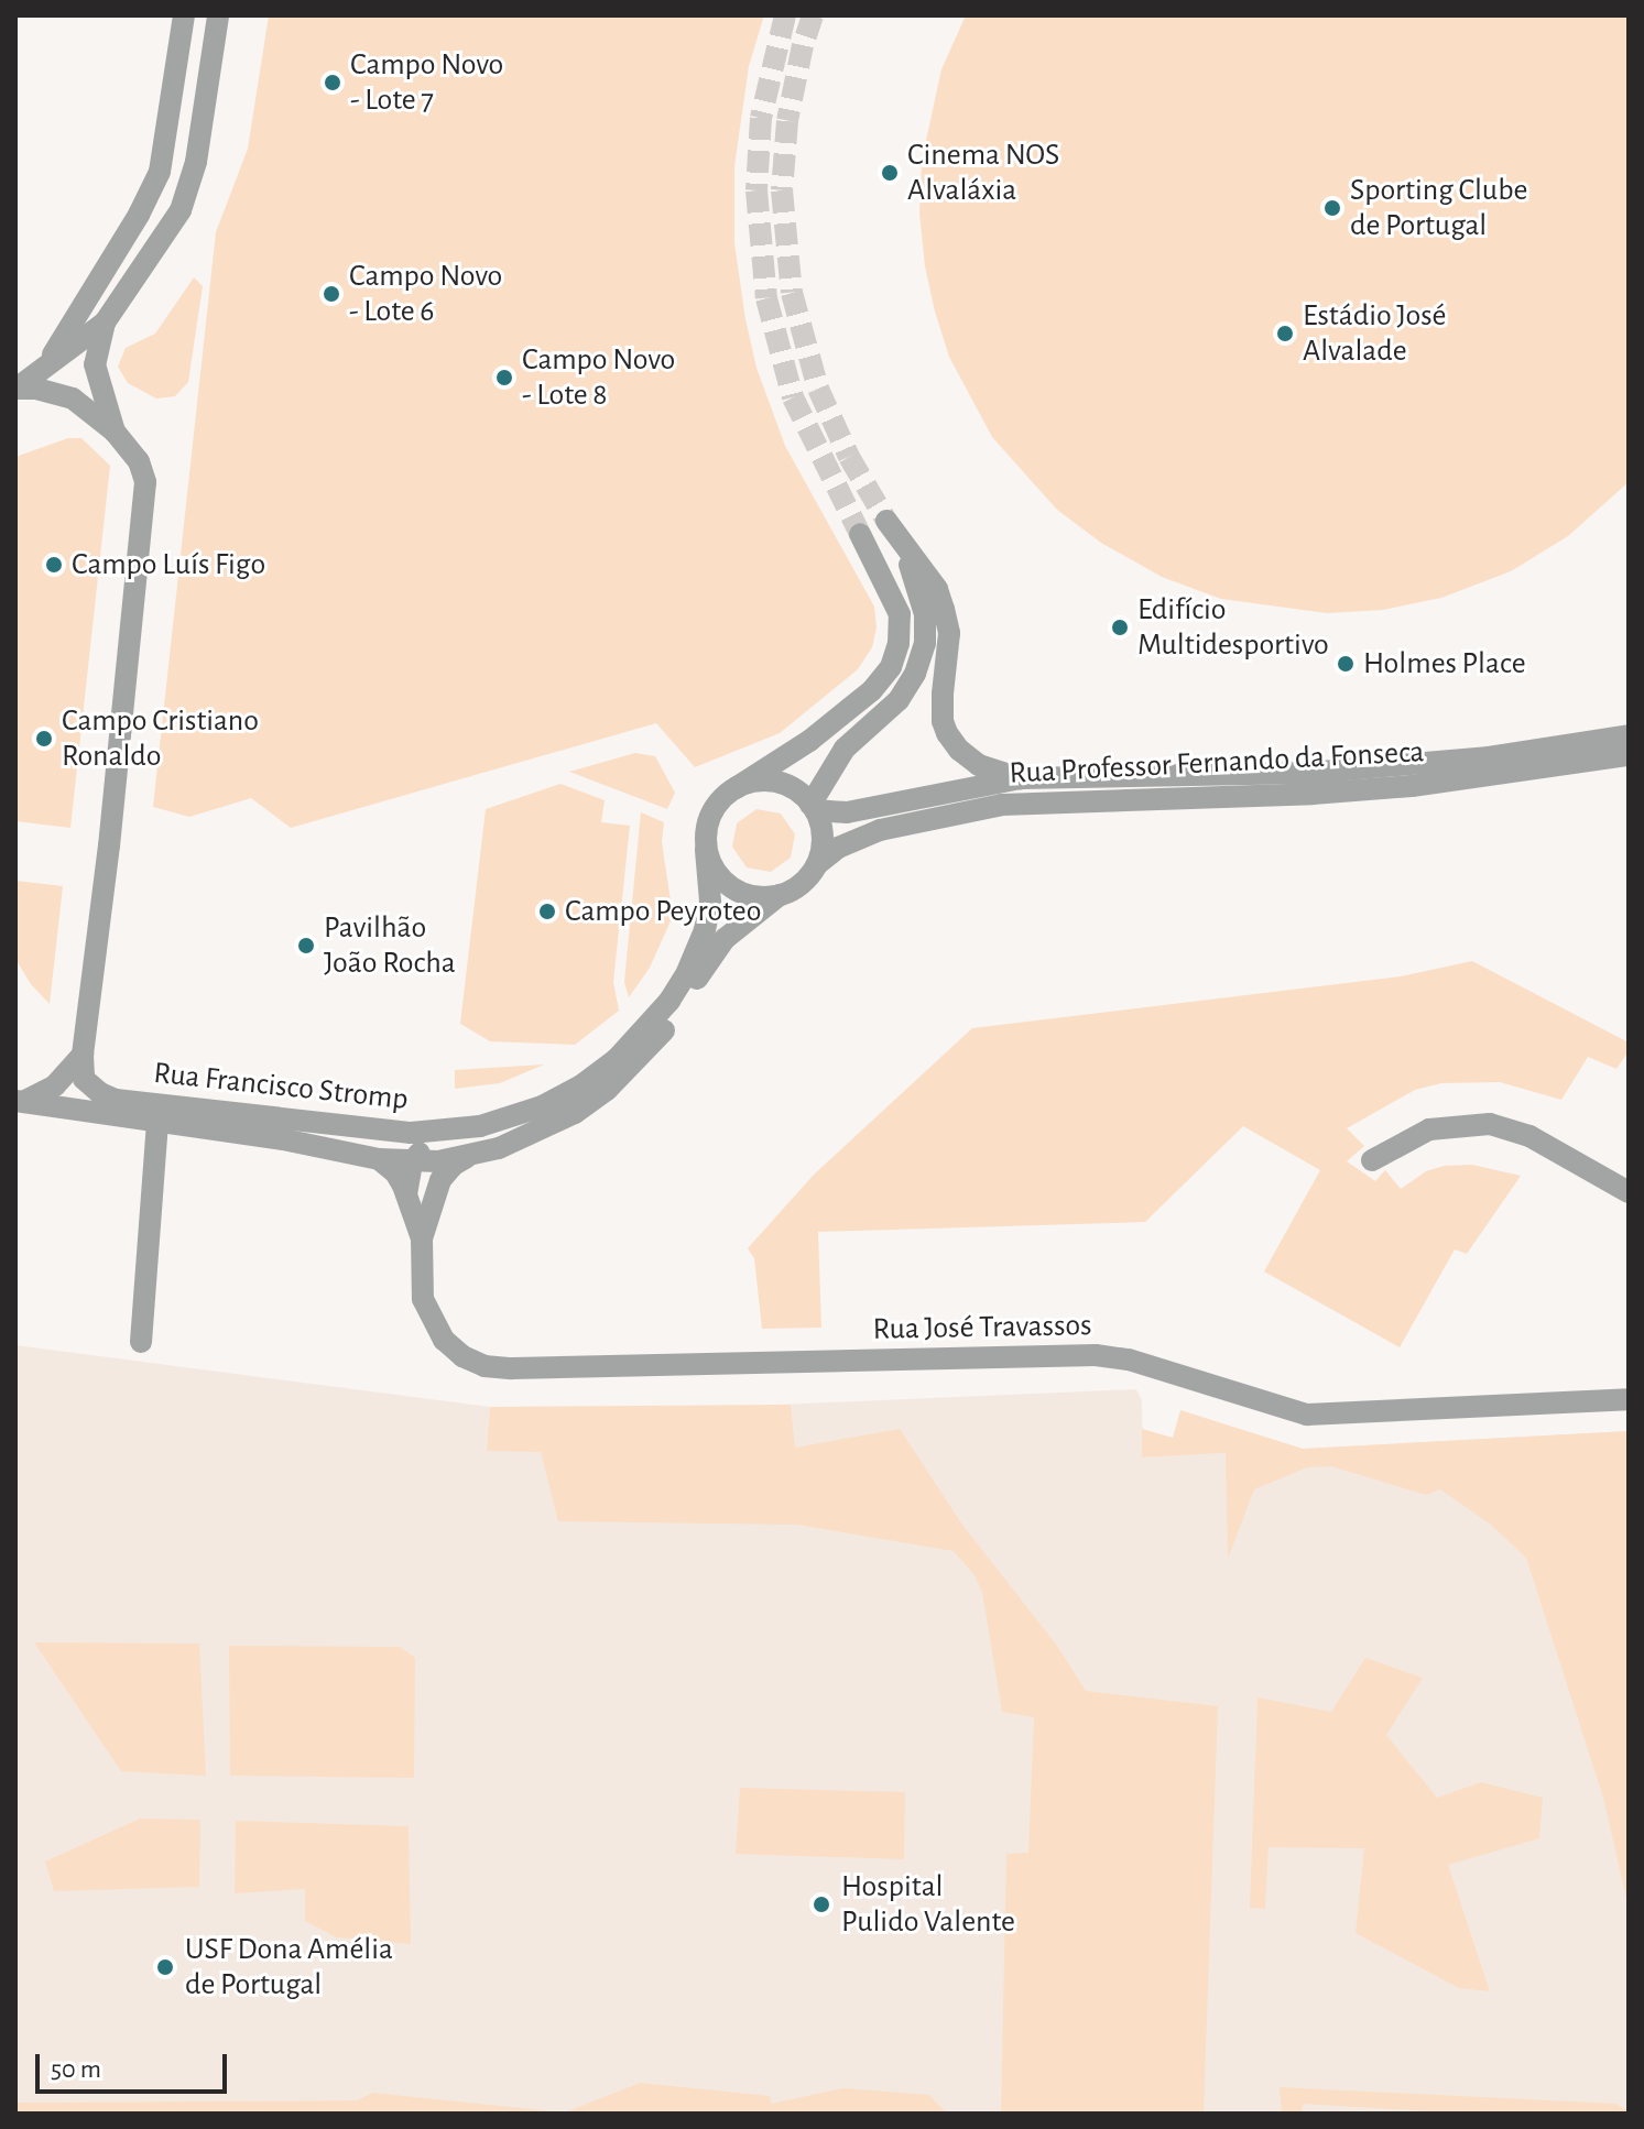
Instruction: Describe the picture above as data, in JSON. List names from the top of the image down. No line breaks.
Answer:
{"streets":{"street":["Rua Professor Fernando da Fonseca","Rua Francisco Stromp","Rua José Travassos"]},"crossings":[["Rua Professor Fernando da Fonseca","Rua Francisco Stromp"],["Rua Francisco Stromp","Rua José Travassos"]],"places":["Campo Novo - Lote 7","Cinema NOS Alvaláxia","Sporting Clube de Portugal","Campo Novo - Lote 6","Estádio José Alvalade","Campo Novo - Lote 8","Campo Luís Figo","Edifício Multidesportivo","Holmes Place","Campo Cristiano Ronaldo","Campo Peyroteo","Pavilhão João Rocha","Hospital Pulido Valente","USF Dona Amélia de Portugal"],"scale_bar":"50 m"}
